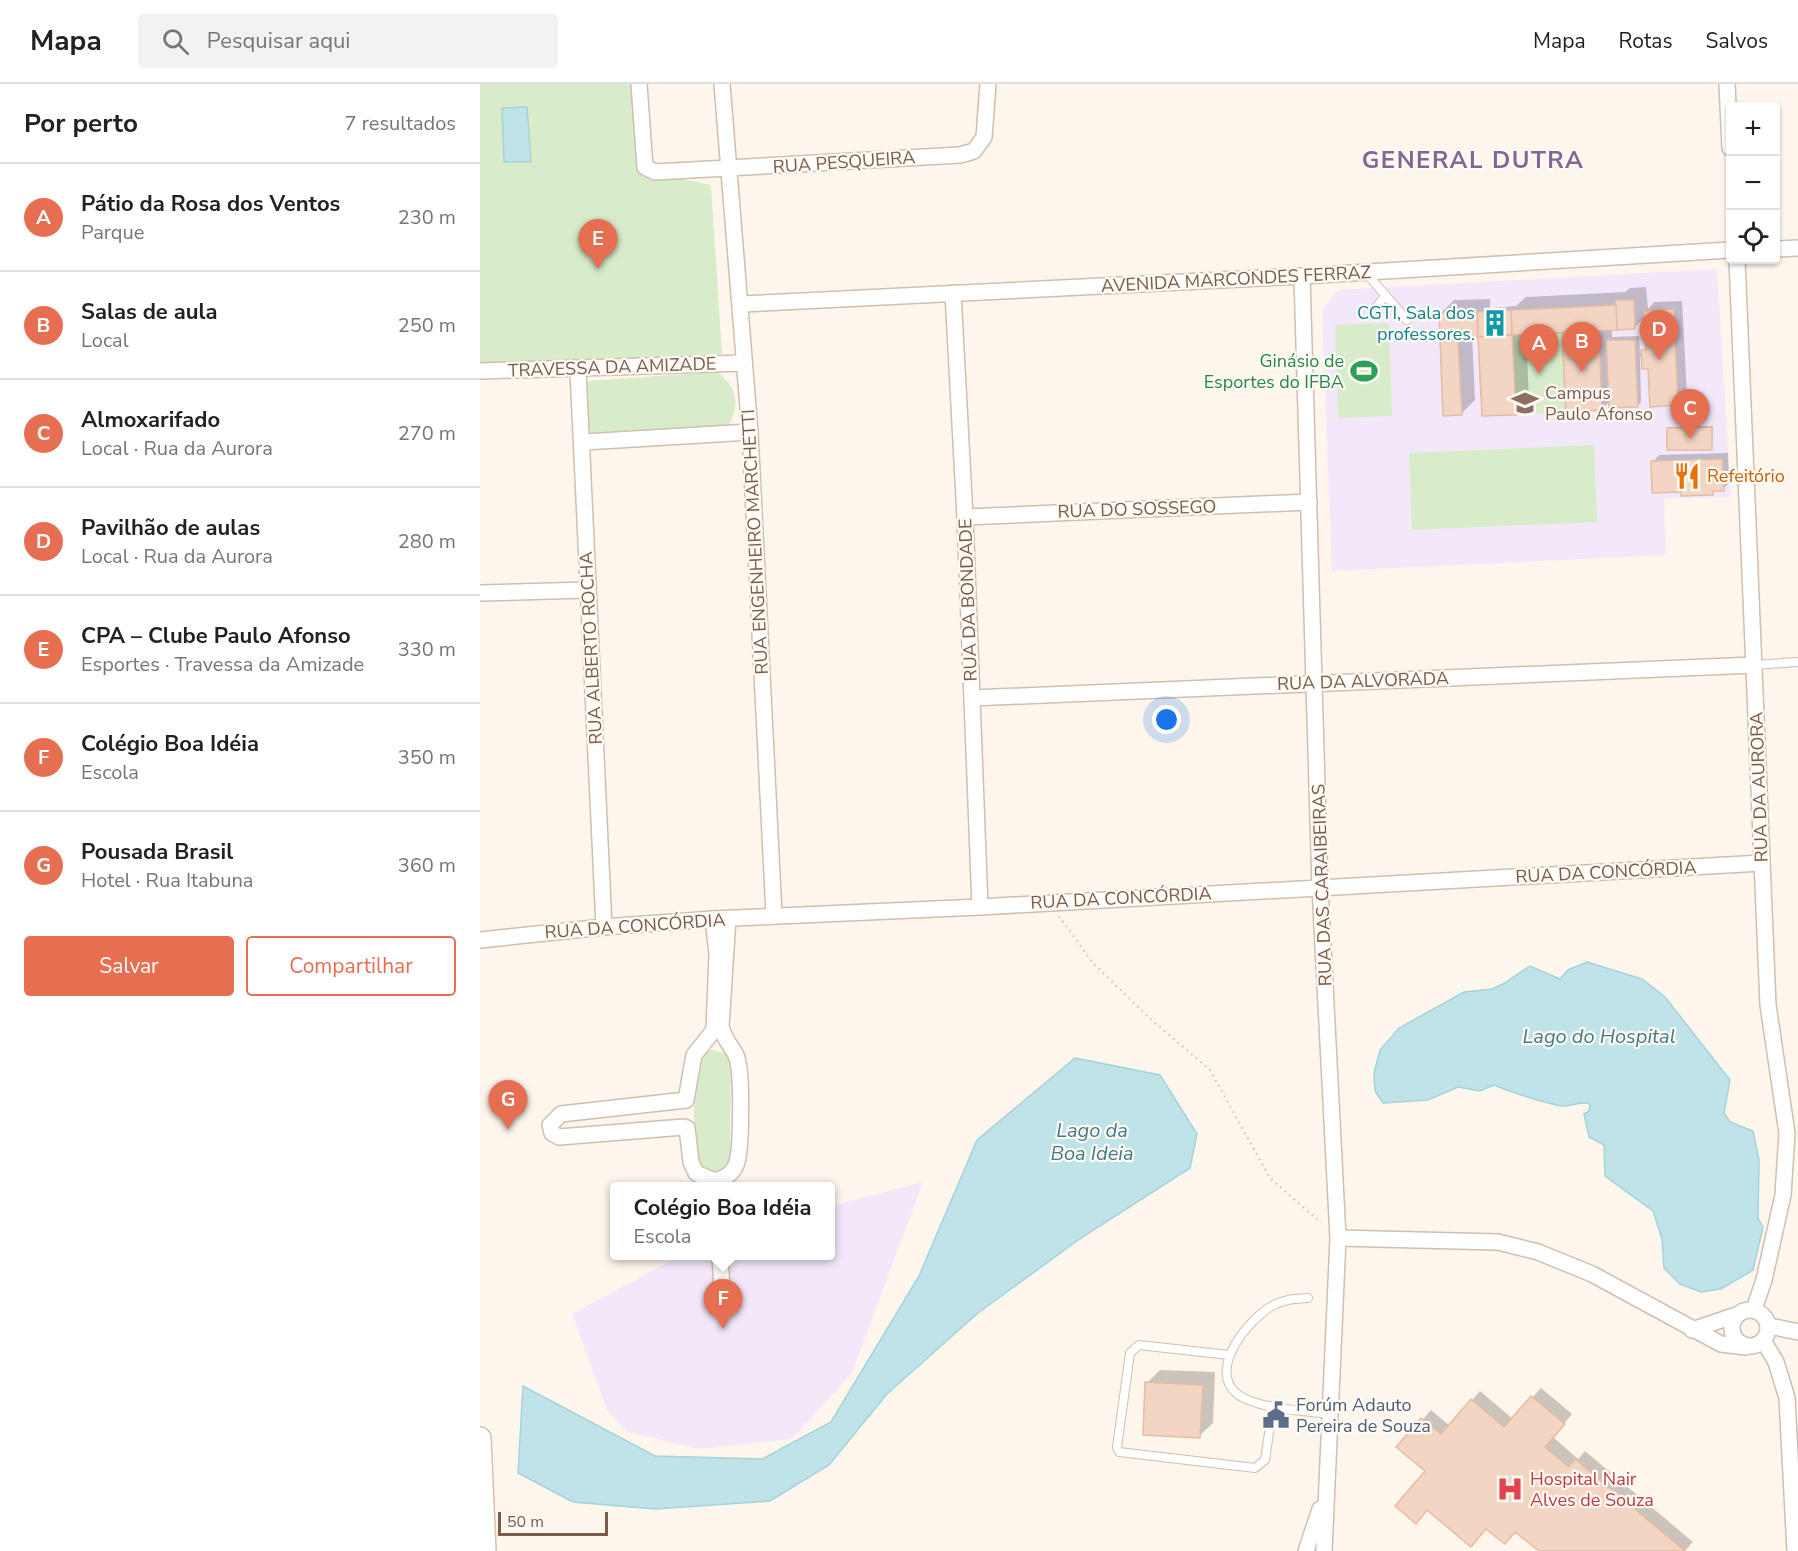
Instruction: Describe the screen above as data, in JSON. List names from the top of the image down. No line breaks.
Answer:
{"streets":{"street":["RUA PESQUEIRA","AVENIDA MARCONDES FERRAZ","TRAVESSA DA AMIZADE","RUA DO SOSSEGO","RUA ENGENHEIRO MARCHETTI","RUA DA BONDADE","RUA ALBERTO ROCHA","RUA DA ALVORADA","RUA DA AURORA","RUA DA CONCÓRDIA","RUA DAS CARAIBEIRAS"]},"crossings":[["RUA PESQUEIRA","RUA ENGENHEIRO MARCHETTI"],["AVENIDA MARCONDES FERRAZ","RUA ENGENHEIRO MARCHETTI"],["AVENIDA MARCONDES FERRAZ","RUA DA BONDADE"],["AVENIDA MARCONDES FERRAZ","RUA DAS CARAIBEIRAS"],["TRAVESSA DA AMIZADE","RUA ENGENHEIRO MARCHETTI"],["TRAVESSA DA AMIZADE","RUA ALBERTO ROCHA"],["RUA DO SOSSEGO","RUA DA BONDADE"],["RUA DO SOSSEGO","RUA DAS CARAIBEIRAS"],["RUA ENGENHEIRO MARCHETTI","RUA DA CONCÓRDIA"],["RUA DA BONDADE","RUA DA ALVORADA"],["RUA DA BONDADE","RUA DA CONCÓRDIA"],["RUA ALBERTO ROCHA","RUA DA CONCÓRDIA"],["RUA DA ALVORADA","RUA DA AURORA"],["RUA DA ALVORADA","RUA DAS CARAIBEIRAS"],["RUA DA AURORA","RUA DA CONCÓRDIA"],["RUA DA CONCÓRDIA","RUA DAS CARAIBEIRAS"]],"districts":["GENERAL DUTRA"],"water":["Lago do Hospital","Lago da Boa Ideia"],"places":{"building":["CGTI, Sala dos professores."],"sports":["Ginásio de Esportes do IFBA"],"school or university":["Campus Paulo Afonso"],"restaurant":["Refeitório"],"public building":["Forúm Adauto Pereira de Souza"],"hospital":["Hospital Nair Alves de Souza"]},"scale_bar":"50 m","page":{"header":"Mapa","search":"Pesquisar aqui","nav":["Mapa","Rotas","Salvos"],"heading":["Por perto","7 resultados"],"map_buttons":["+","−"],"list":[{"mark":"A","name":"Pátio da Rosa dos Ventos","note":"Parque","value":"230 m"},{"mark":"B","name":"Salas de aula","note":"Local","value":"250 m"},{"mark":"C","name":"Almoxarifado","note":"Local · Rua da Aurora","value":"270 m"},{"mark":"D","name":"Pavilhão de aulas","note":"Local · Rua da Aurora","value":"280 m"},{"mark":"E","name":"CPA – Clube Paulo Afonso","note":"Esportes · Travessa da Amizade","value":"330 m"},{"mark":"F","name":"Colégio Boa Idéia","note":"Escola","value":"350 m"},{"mark":"G","name":"Pousada Brasil","note":"Hotel · Rua Itabuna","value":"360 m"}],"pins":["E","D","B","A","C","G","F"],"buttons":["Salvar","Compartilhar"],"popup":["Colégio Boa Idéia","Escola"],"scale":"50 m"}}
